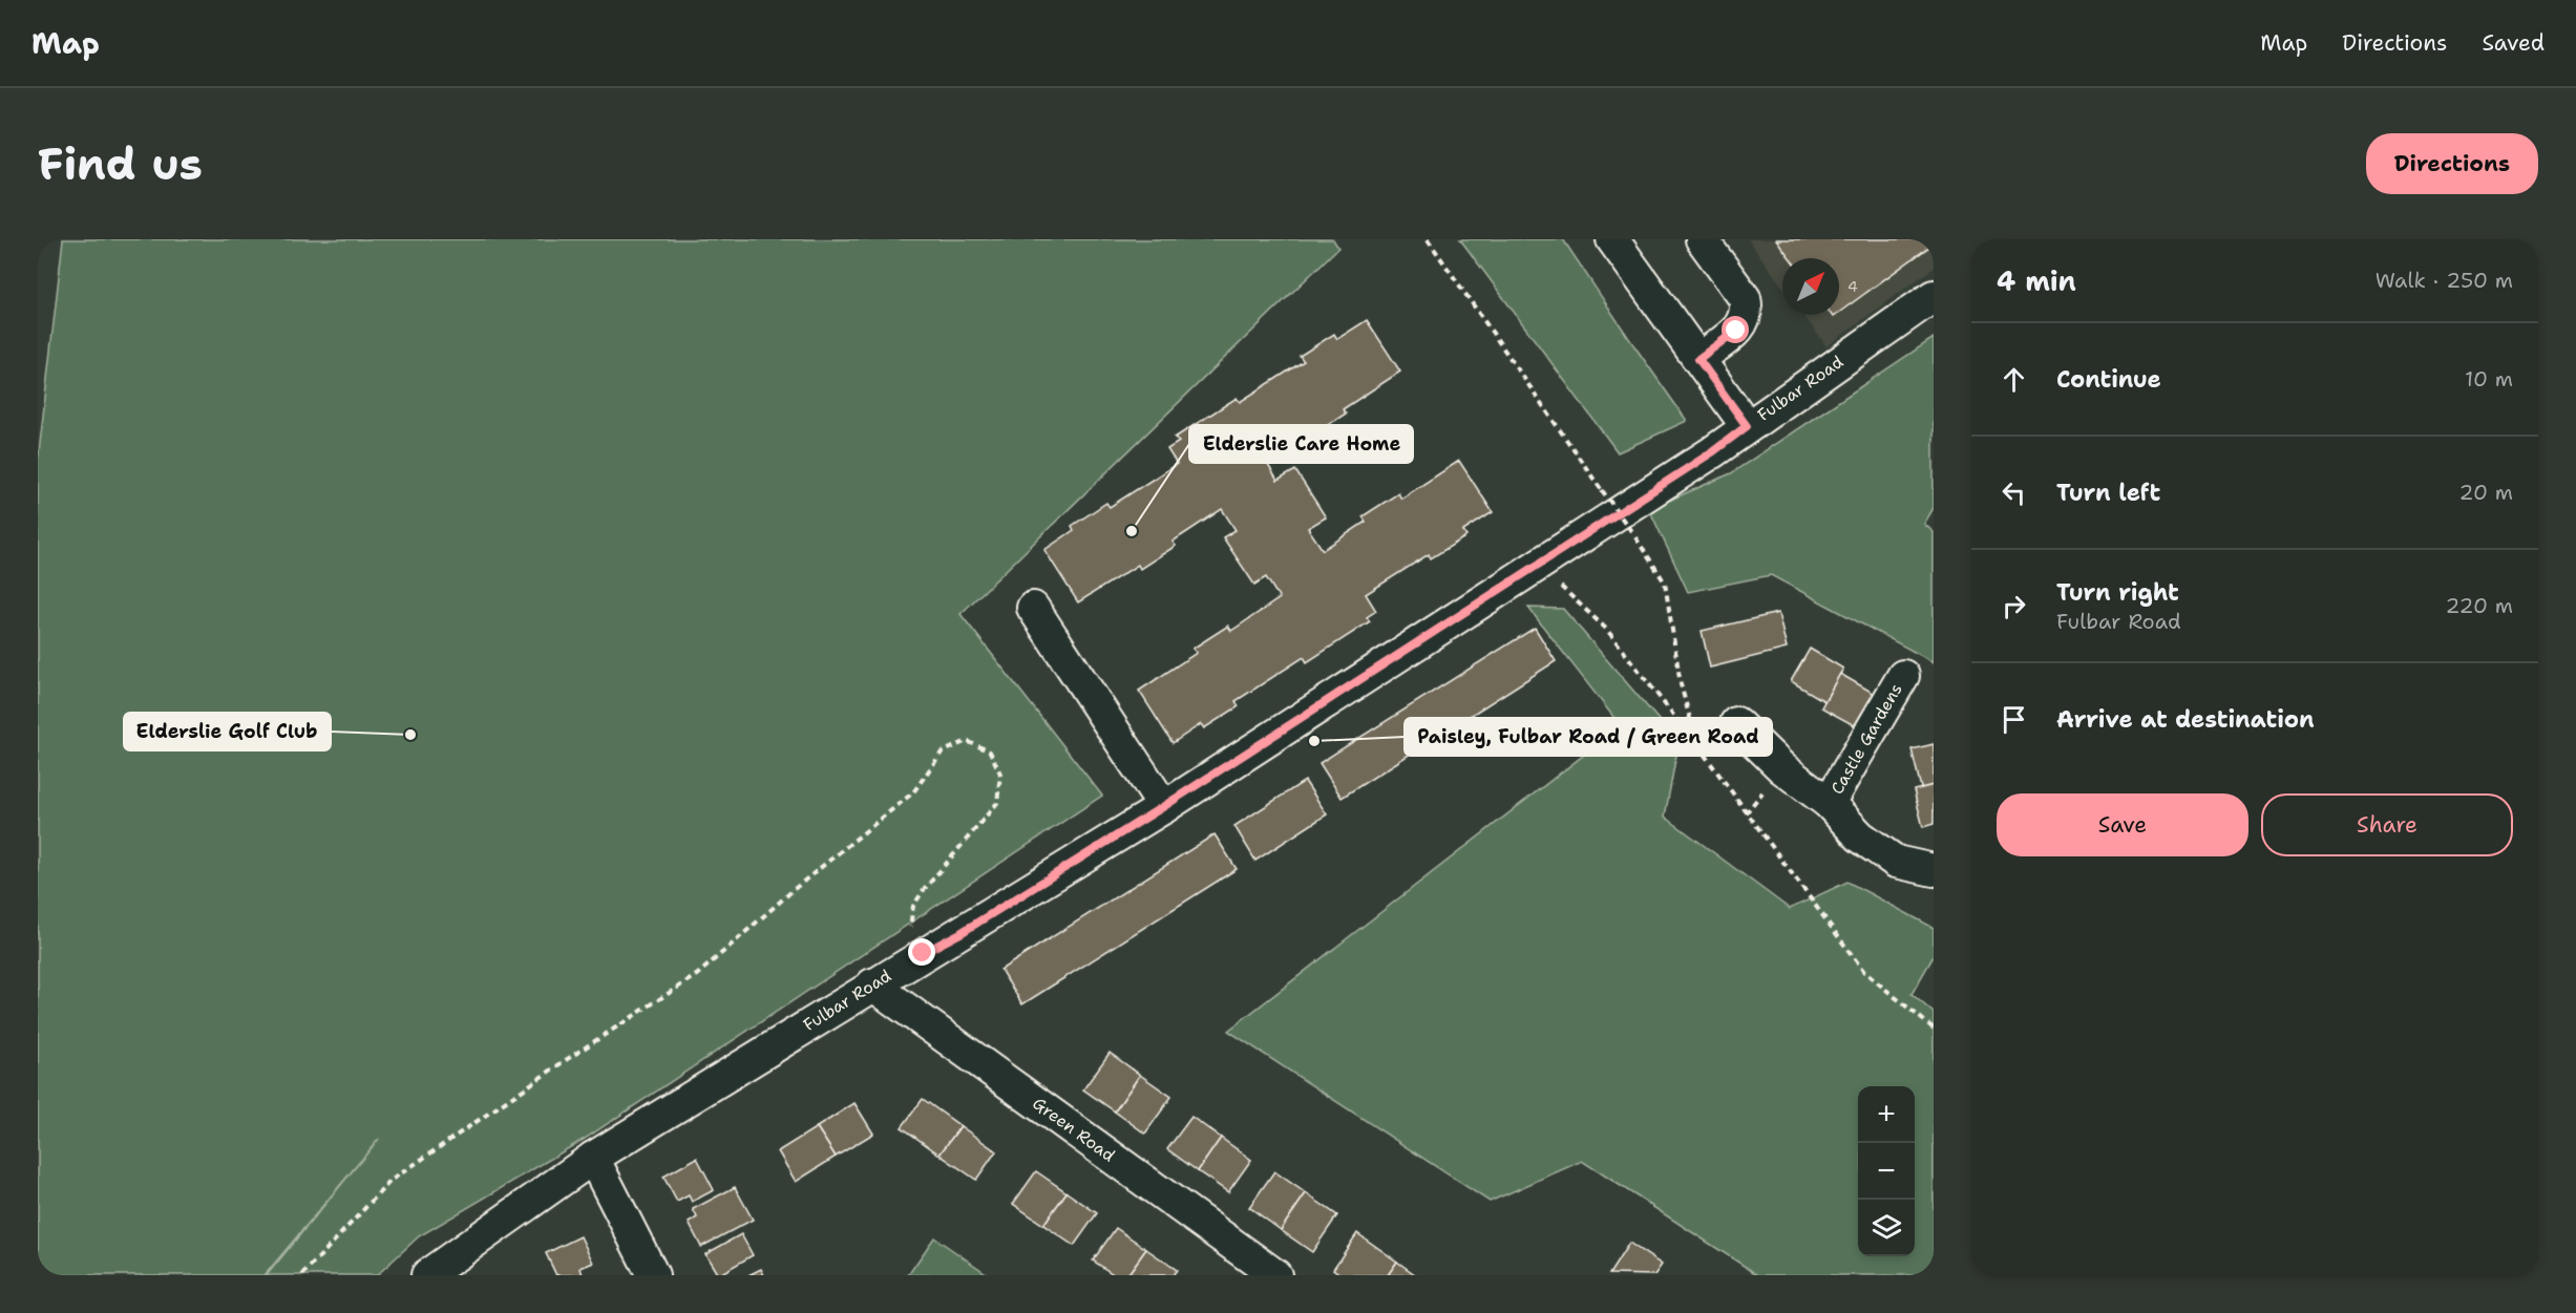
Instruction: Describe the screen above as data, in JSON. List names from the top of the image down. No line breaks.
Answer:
{"streets":{"street":["Fulbar Road","Castle Gardens","Green Road"]},"crossings":[["Fulbar Road","Green Road"]],"places":["Elderslie Care Home","Elderslie Golf Club","Paisley, Fulbar Road / Green Road"],"house_numbers":["4"],"north":"top right","page":{"header":"Map","nav":["Map","Directions","Saved"],"buttons":["Directions",["Save","Share"]],"title":"Find us","heading":["4 min","Walk · 250 m"],"list":[["Continue","10 m"],["Turn left","20 m"],["Turn right","Fulbar Road","220 m"],"Arrive at destination"],"map_buttons":["+","−"]}}
